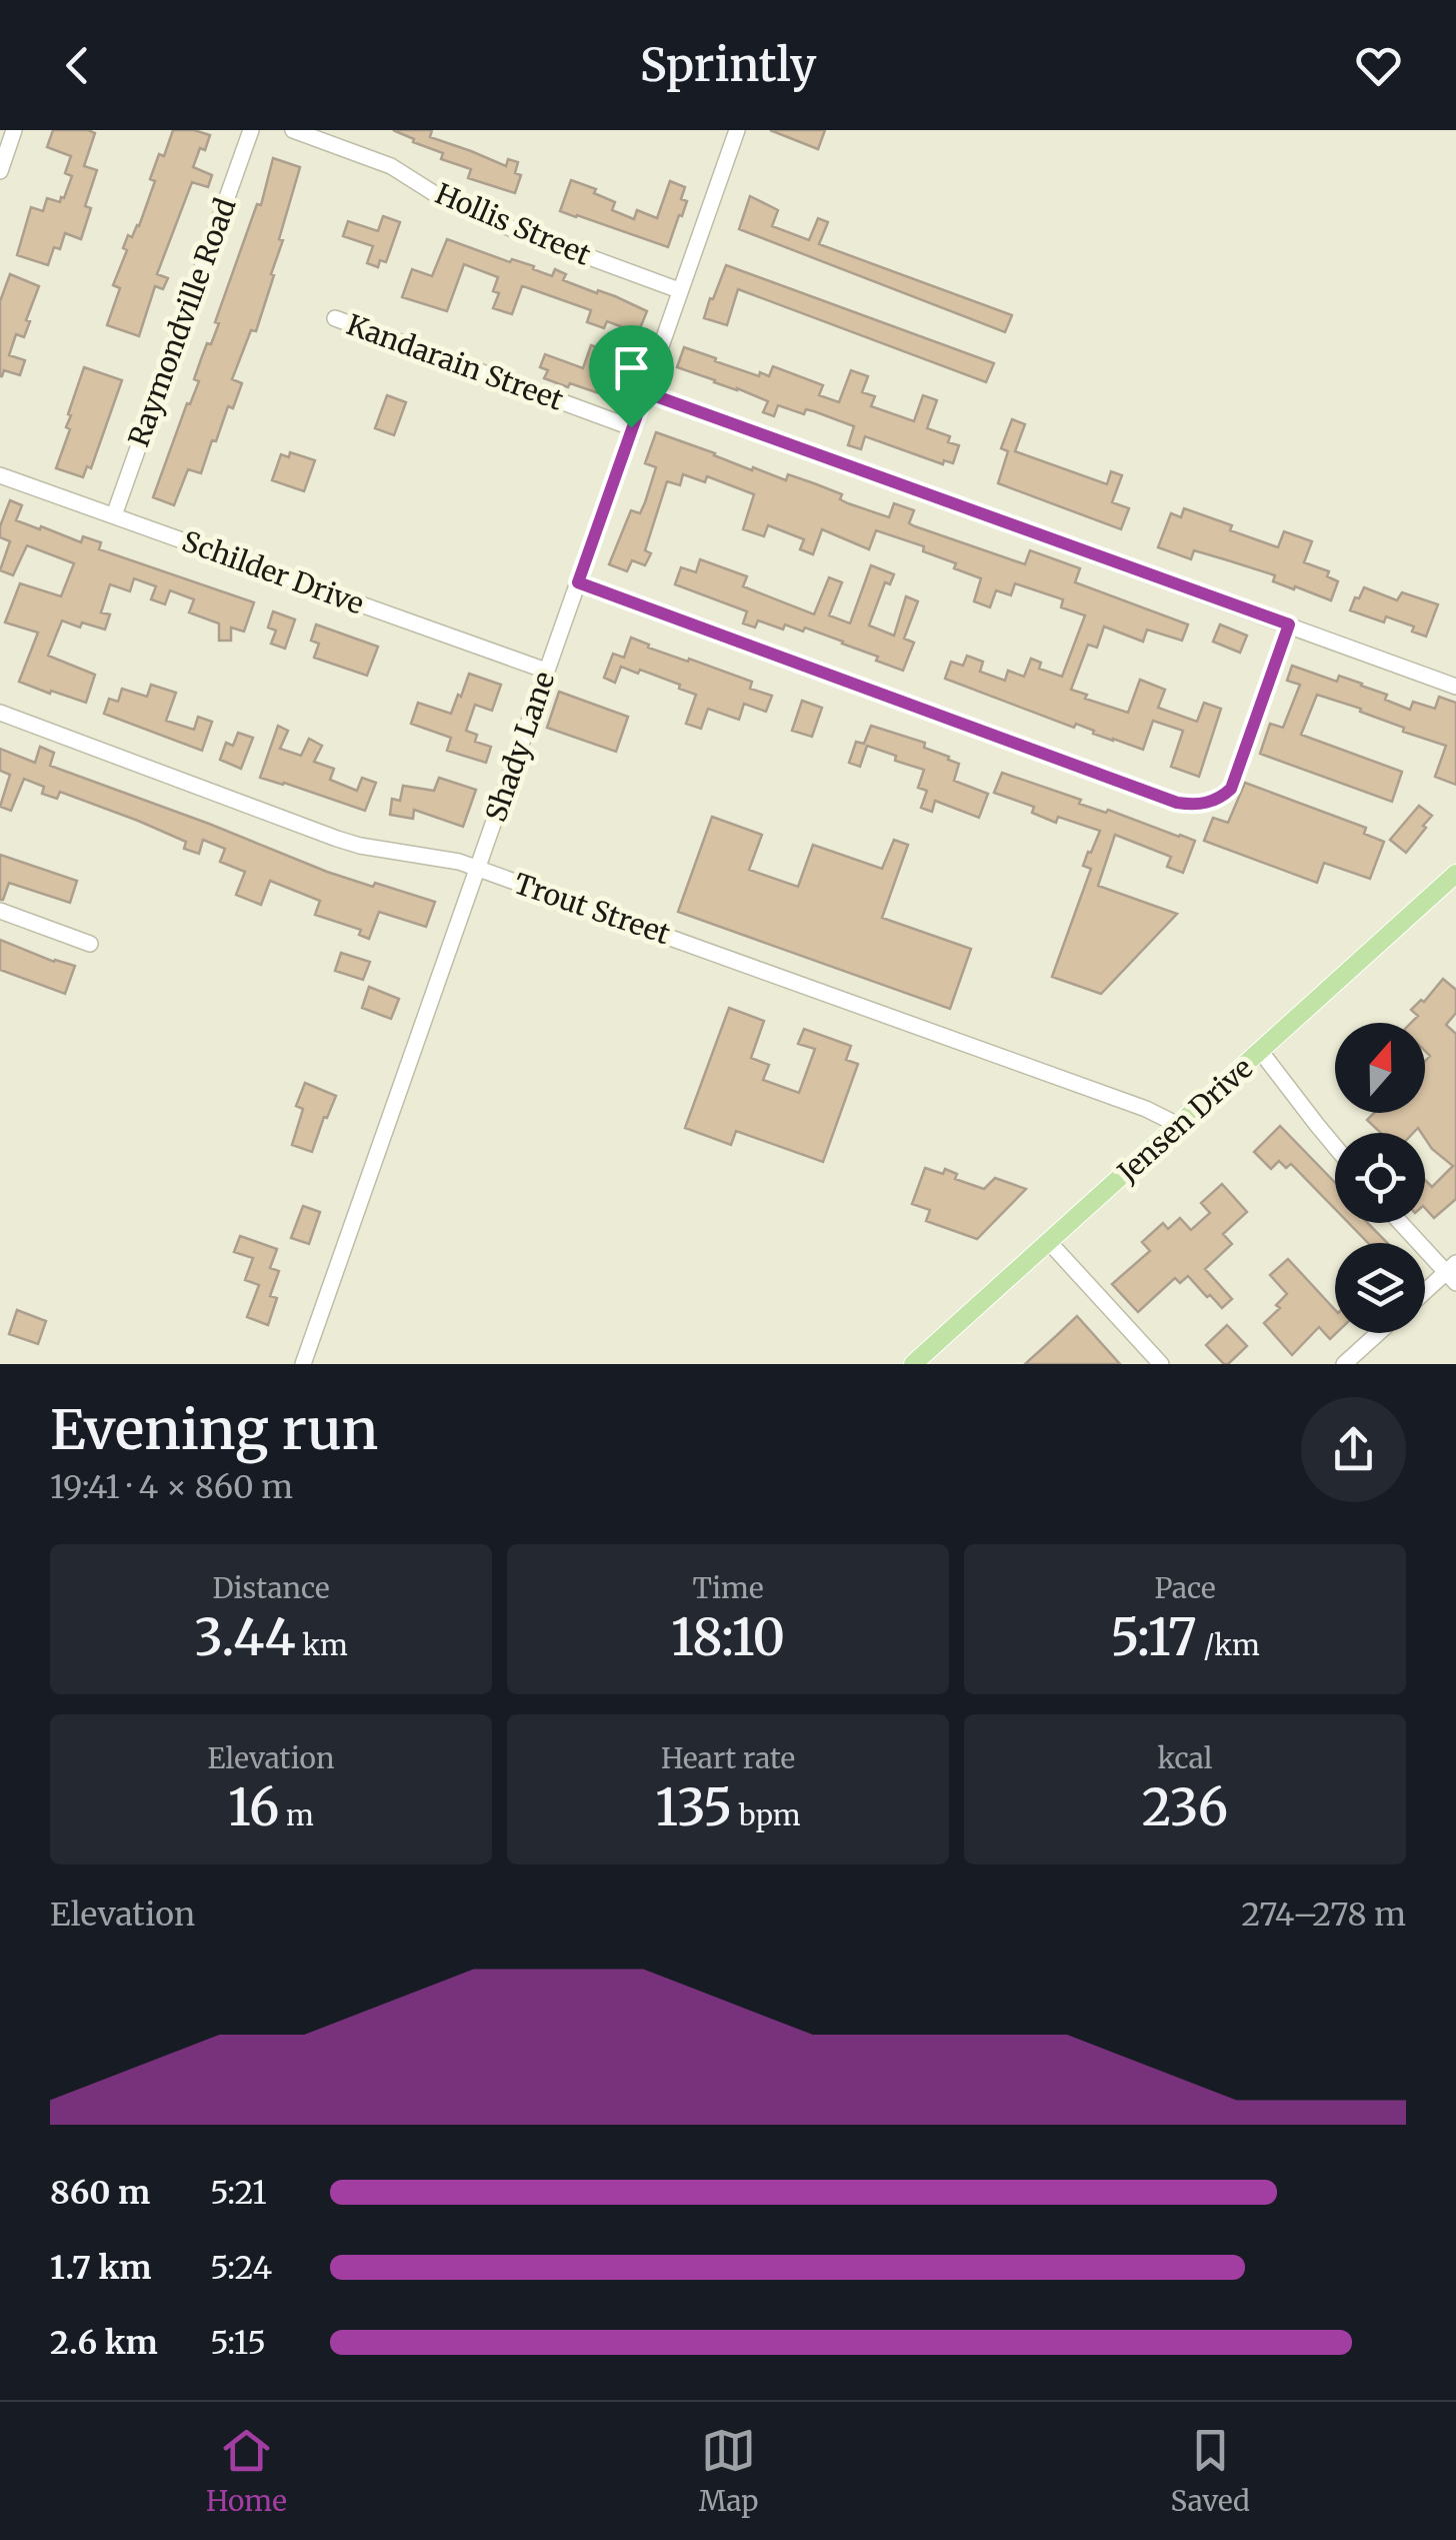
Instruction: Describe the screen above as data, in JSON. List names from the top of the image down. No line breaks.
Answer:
{"streets":{"main road":["Jensen Drive"],"street":["Hollis Street","Raymondville Road","Kandarain Street","Schilder Drive","Shady Lane","Trout Street"]},"crossings":[["Hollis Street","Shady Lane"],["Raymondville Road","Schilder Drive"],["Kandarain Street","Shady Lane"],["Schilder Drive","Shady Lane"],["Shady Lane","Trout Street"],["Trout Street","Jensen Drive"]],"north":"top","page":{"header":"Sprintly","heading":["Evening run","19:41 · 4 × 860 m"],"stats":[["Distance","3.44 km"],["Time","18:10"],["Pace","5:17 /km"],["Elevation","16 m"],["Heart rate","135 bpm"],["kcal","236"]],"chart":["Elevation","274–278 m"],"list":[{"name":"860 m","note":"5:21"},{"name":"1.7 km","note":"5:24"},{"name":"2.6 km","note":"5:15"}],"tabs":["Home","Map","Saved"]}}
